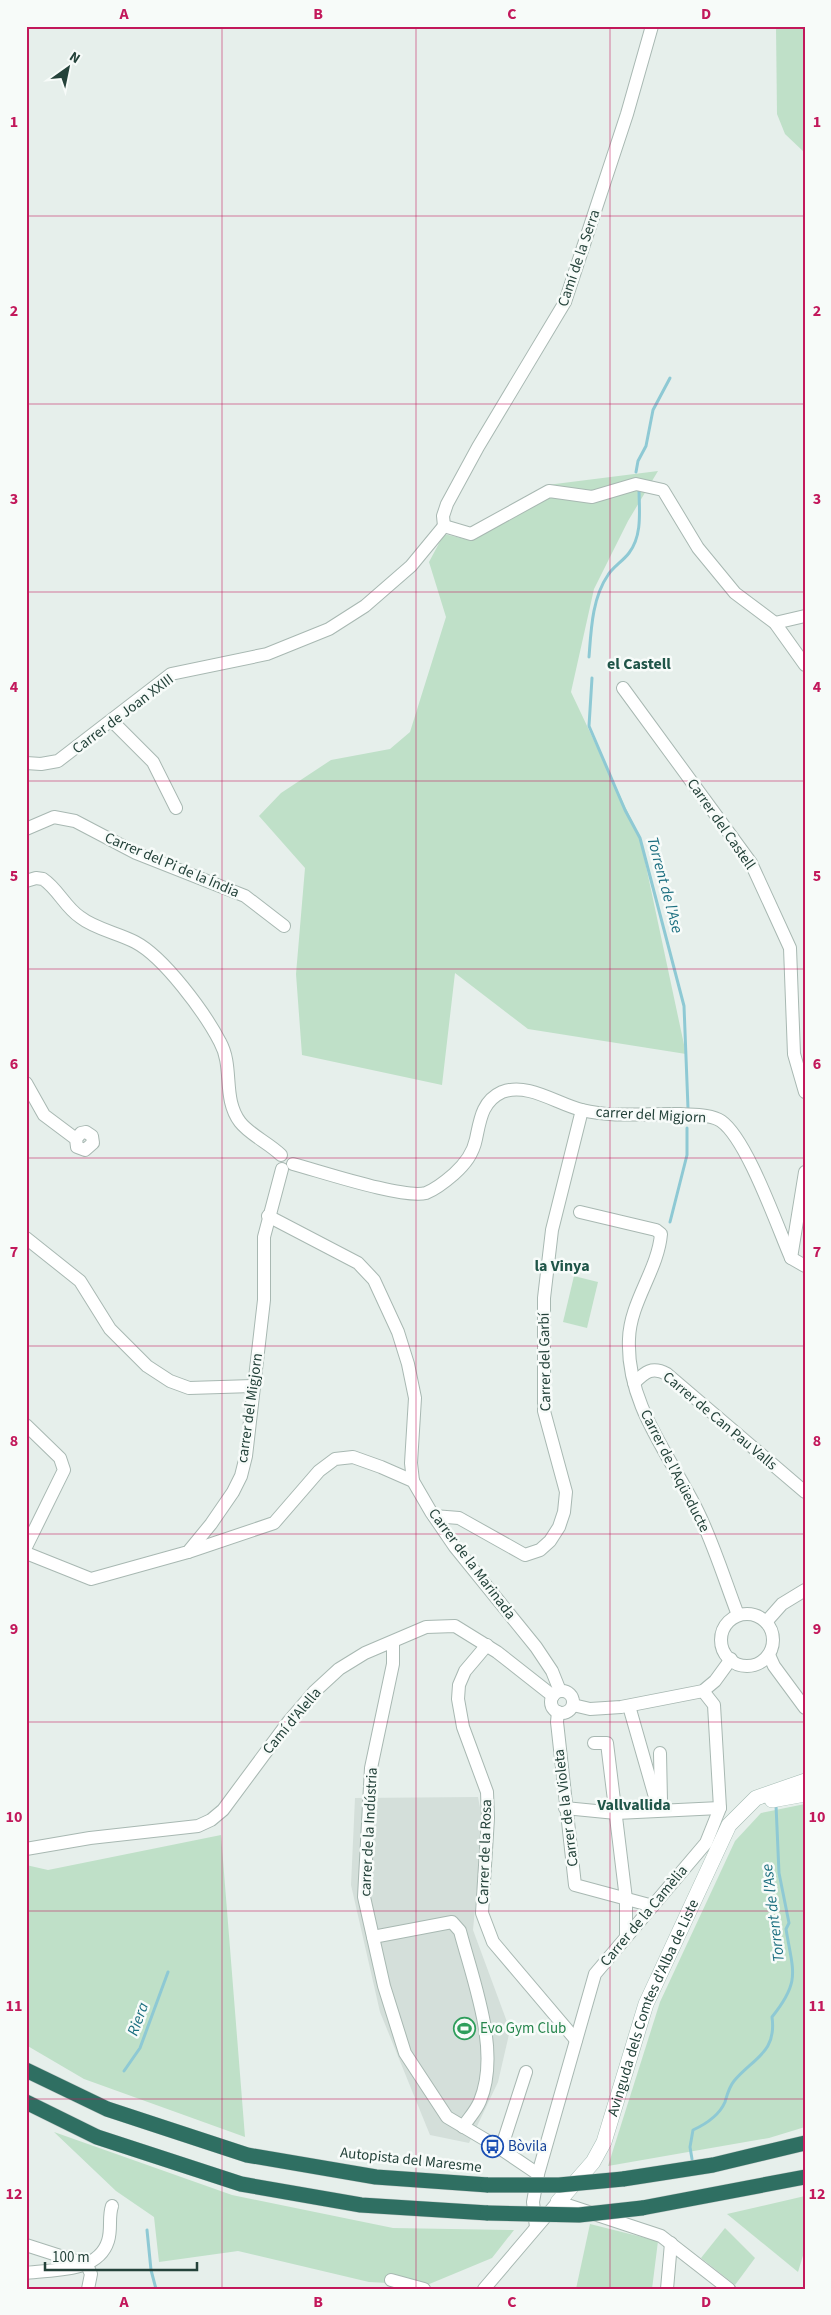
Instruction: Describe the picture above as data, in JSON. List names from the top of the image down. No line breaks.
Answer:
{"streets":{"highway":["Autopista del Maresme"],"street":["Camí de la Serra","Carrer de Joan XXIII","Carrer del Castell","Carrer del Pi de la Índia","carrer del Migjorn","Carrer del Garbí","Carrer de Can Pau Valls","Carrer de l'Aqüeducte","Carrer de la Marinada","Camí d'Alella","Carrer de la Violeta","carrer de la Indústria","Carrer de la Rosa","Carrer de la Camèlia","Avinguda dels Comtes d'Alba de Liste"]},"crossings":[["Camí de la Serra","Carrer de Joan XXIII"],["carrer del Migjorn","Carrer del Garbí"],["Carrer del Garbí","Carrer de la Marinada"],["Carrer de Can Pau Valls","Carrer de l'Aqüeducte"],["Carrer de la Marinada","Camí d'Alella"],["Carrer de la Marinada","Carrer de la Violeta"],["Camí d'Alella","Carrer de la Violeta"],["Camí d'Alella","carrer de la Indústria"],["Camí d'Alella","Carrer de la Rosa"],["Carrer de la Violeta","Carrer de la Camèlia"],["carrer de la Indústria","Carrer de la Camèlia"],["Carrer de la Rosa","Carrer de la Camèlia"]],"districts":["el Castell","la Vinya","Vallvallida"],"water":["Torrent de l'Ase","Riera"],"places":{"sports":["Evo Gym Club"],"bus stop":["Bòvila"]},"scale_bar":"100 m","north":"top right","grid":{"columns":["A","B","C","D"],"rows":["1","2","3","4","5","6","7","8","9","10","11","12"]}}
